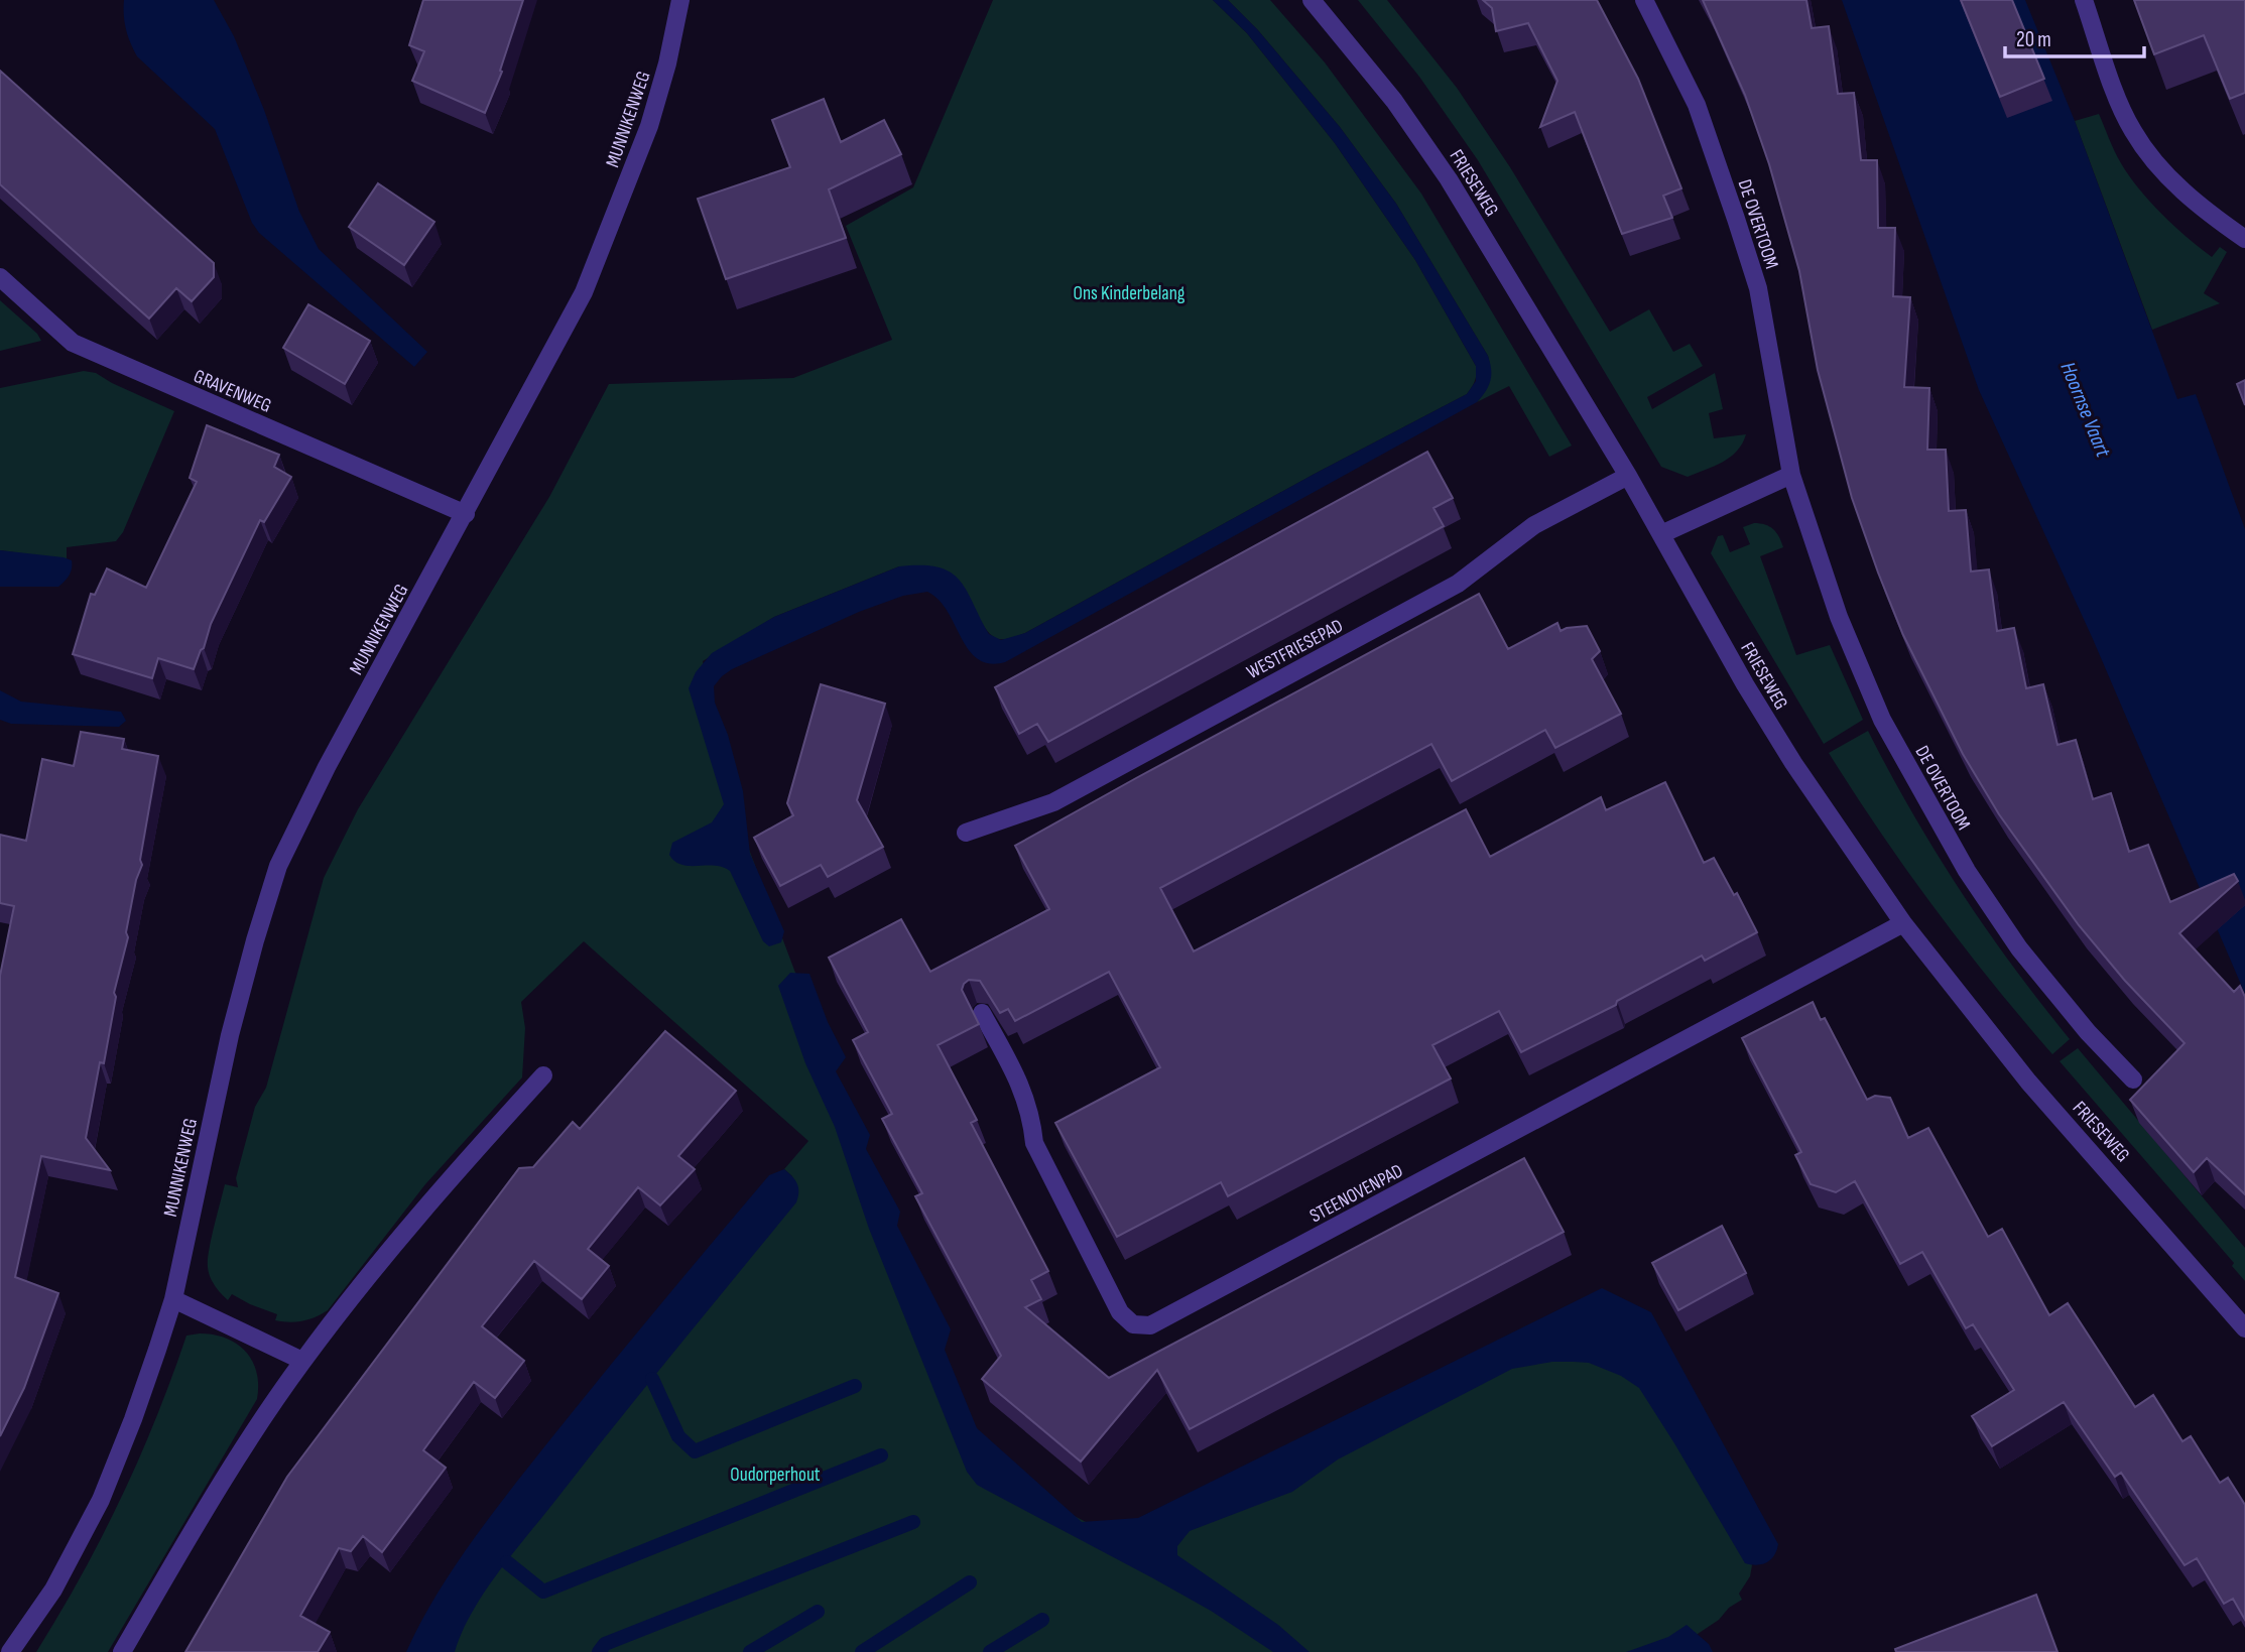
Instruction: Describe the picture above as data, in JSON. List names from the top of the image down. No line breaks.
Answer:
{"streets":{"street":["MUNNIKENWEG","FRIESEWEG","DE OVERTOOM","GRAVENWEG","WESTFRIESEPAD","STEENOVENPAD"]},"crossings":[["MUNNIKENWEG","GRAVENWEG"],["FRIESEWEG","WESTFRIESEPAD"],["FRIESEWEG","STEENOVENPAD"]],"water":["Hoornse Vaart"],"parks":["Ons Kinderbelang","Oudorperhout"],"scale_bar":"20 m"}
